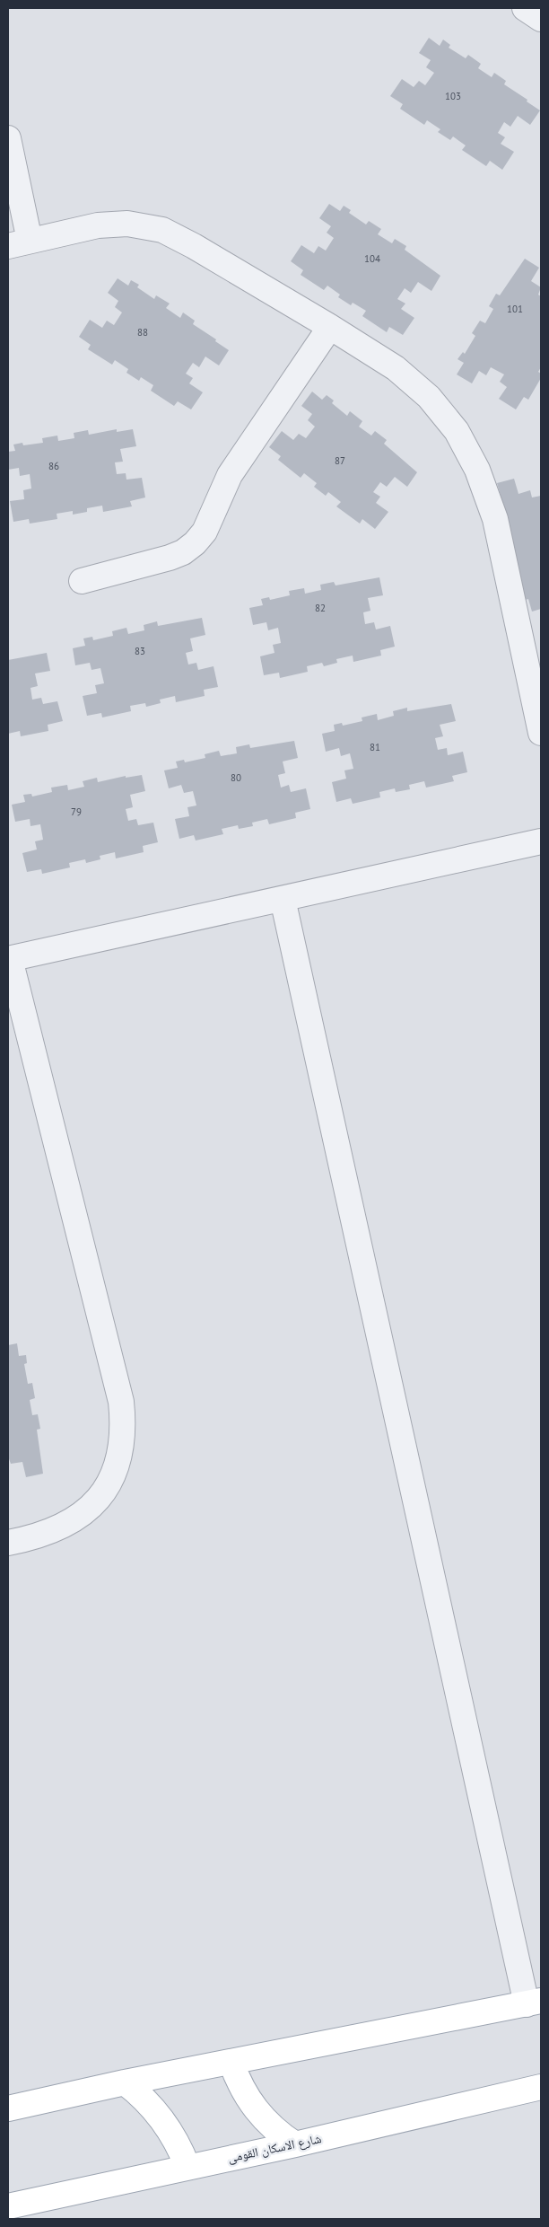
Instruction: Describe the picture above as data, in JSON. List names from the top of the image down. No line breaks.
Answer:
{"streets":{"main road":["شارع الاسكان القومى"]},"house_numbers":["103","104","101","88","87","86","82","83","81","80","79"]}
